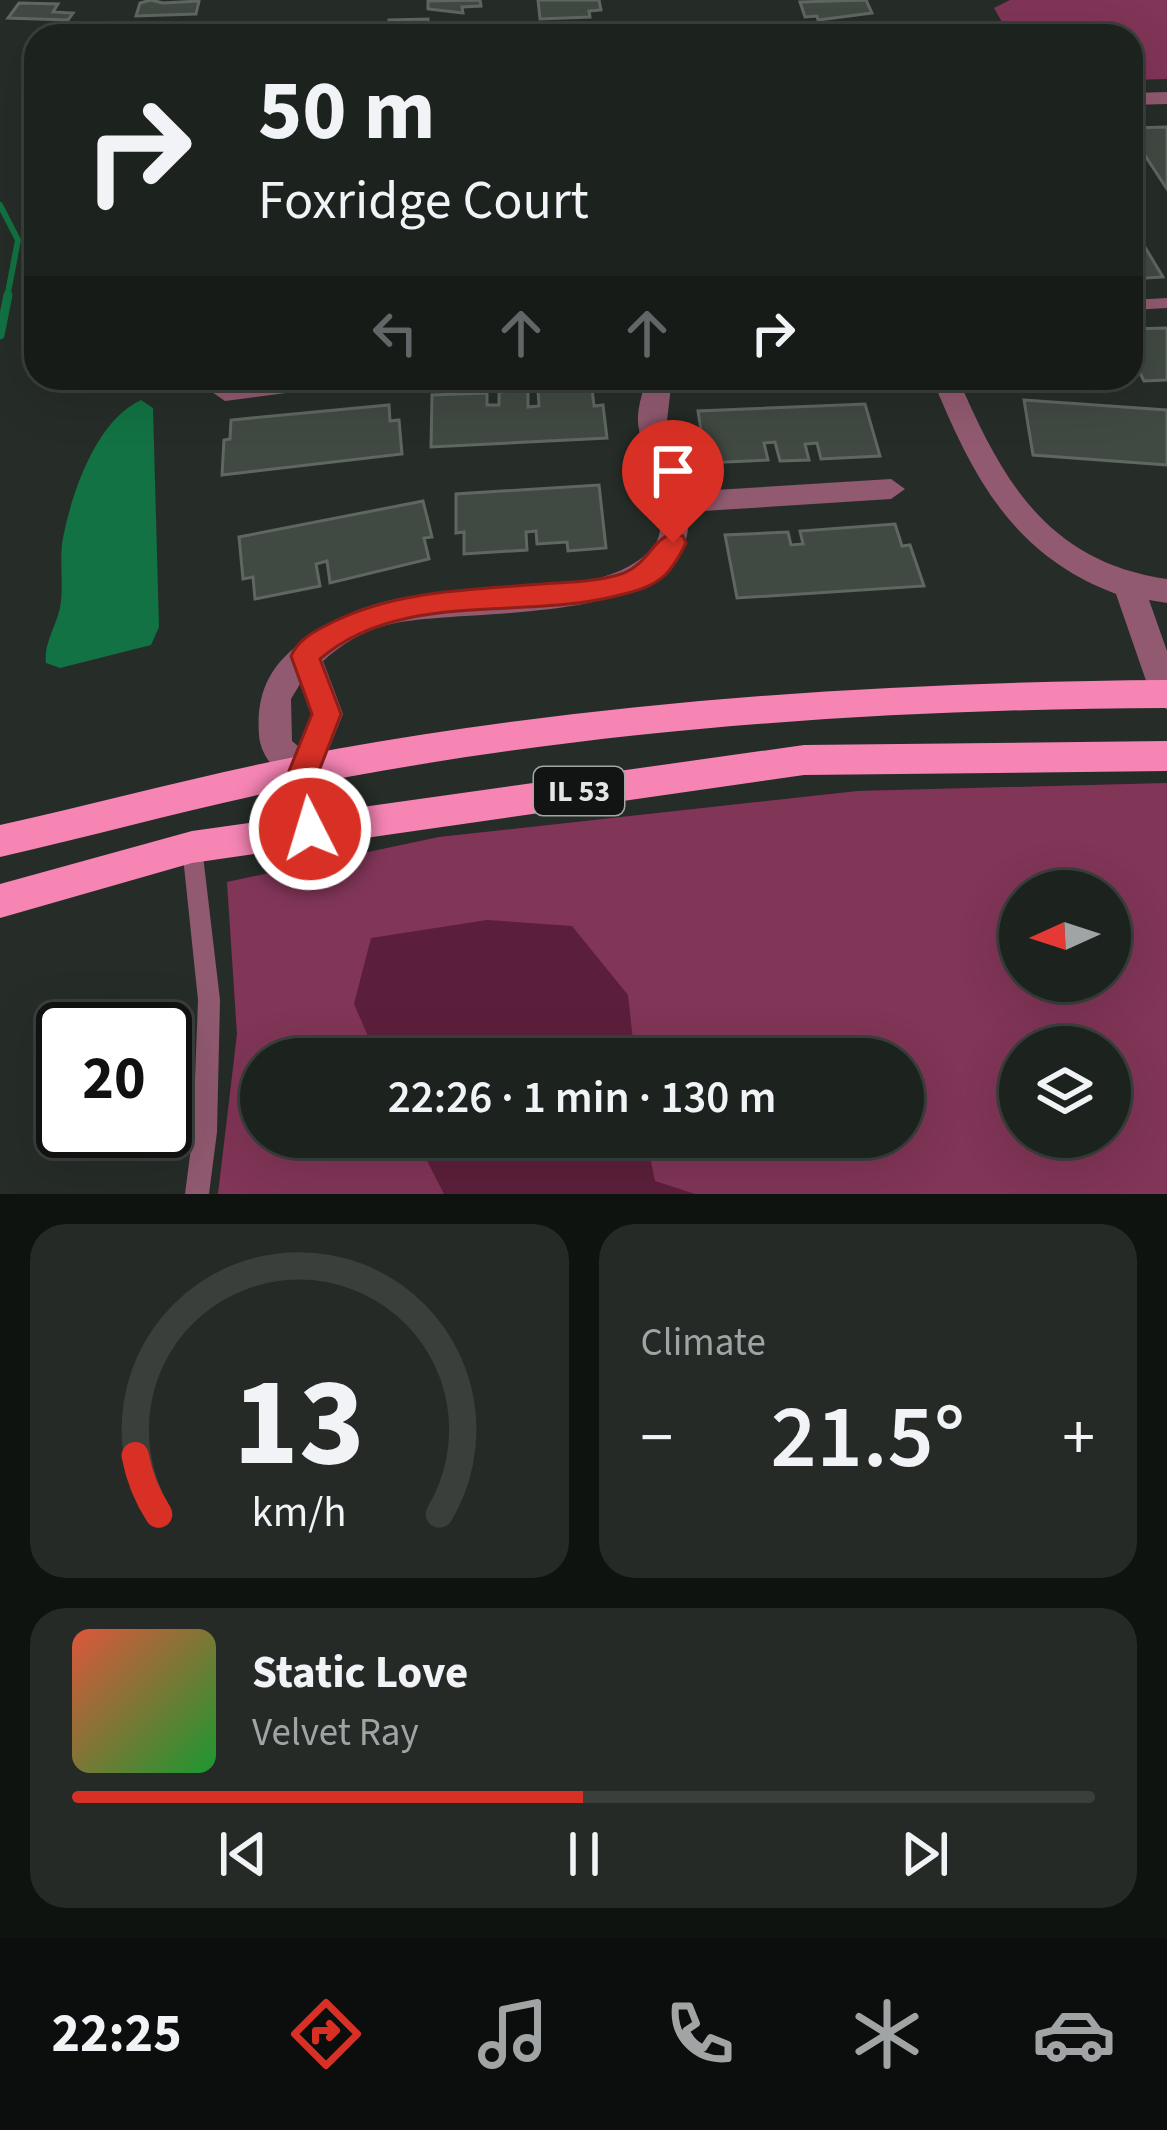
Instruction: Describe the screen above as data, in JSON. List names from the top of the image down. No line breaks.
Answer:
{"streets":{"main road":["IL 53"]},"north":"left","page":{"turn":["50 m","Foxridge Court"],"limit":"20","trip":"22:26 · 1 min · 130 m","tile":"Climate","heat":["−","21.5°","+"],"song":["Static Love","Velvet Ray"],"tabs":"22:25","gauge":["13","km/h"]}}
